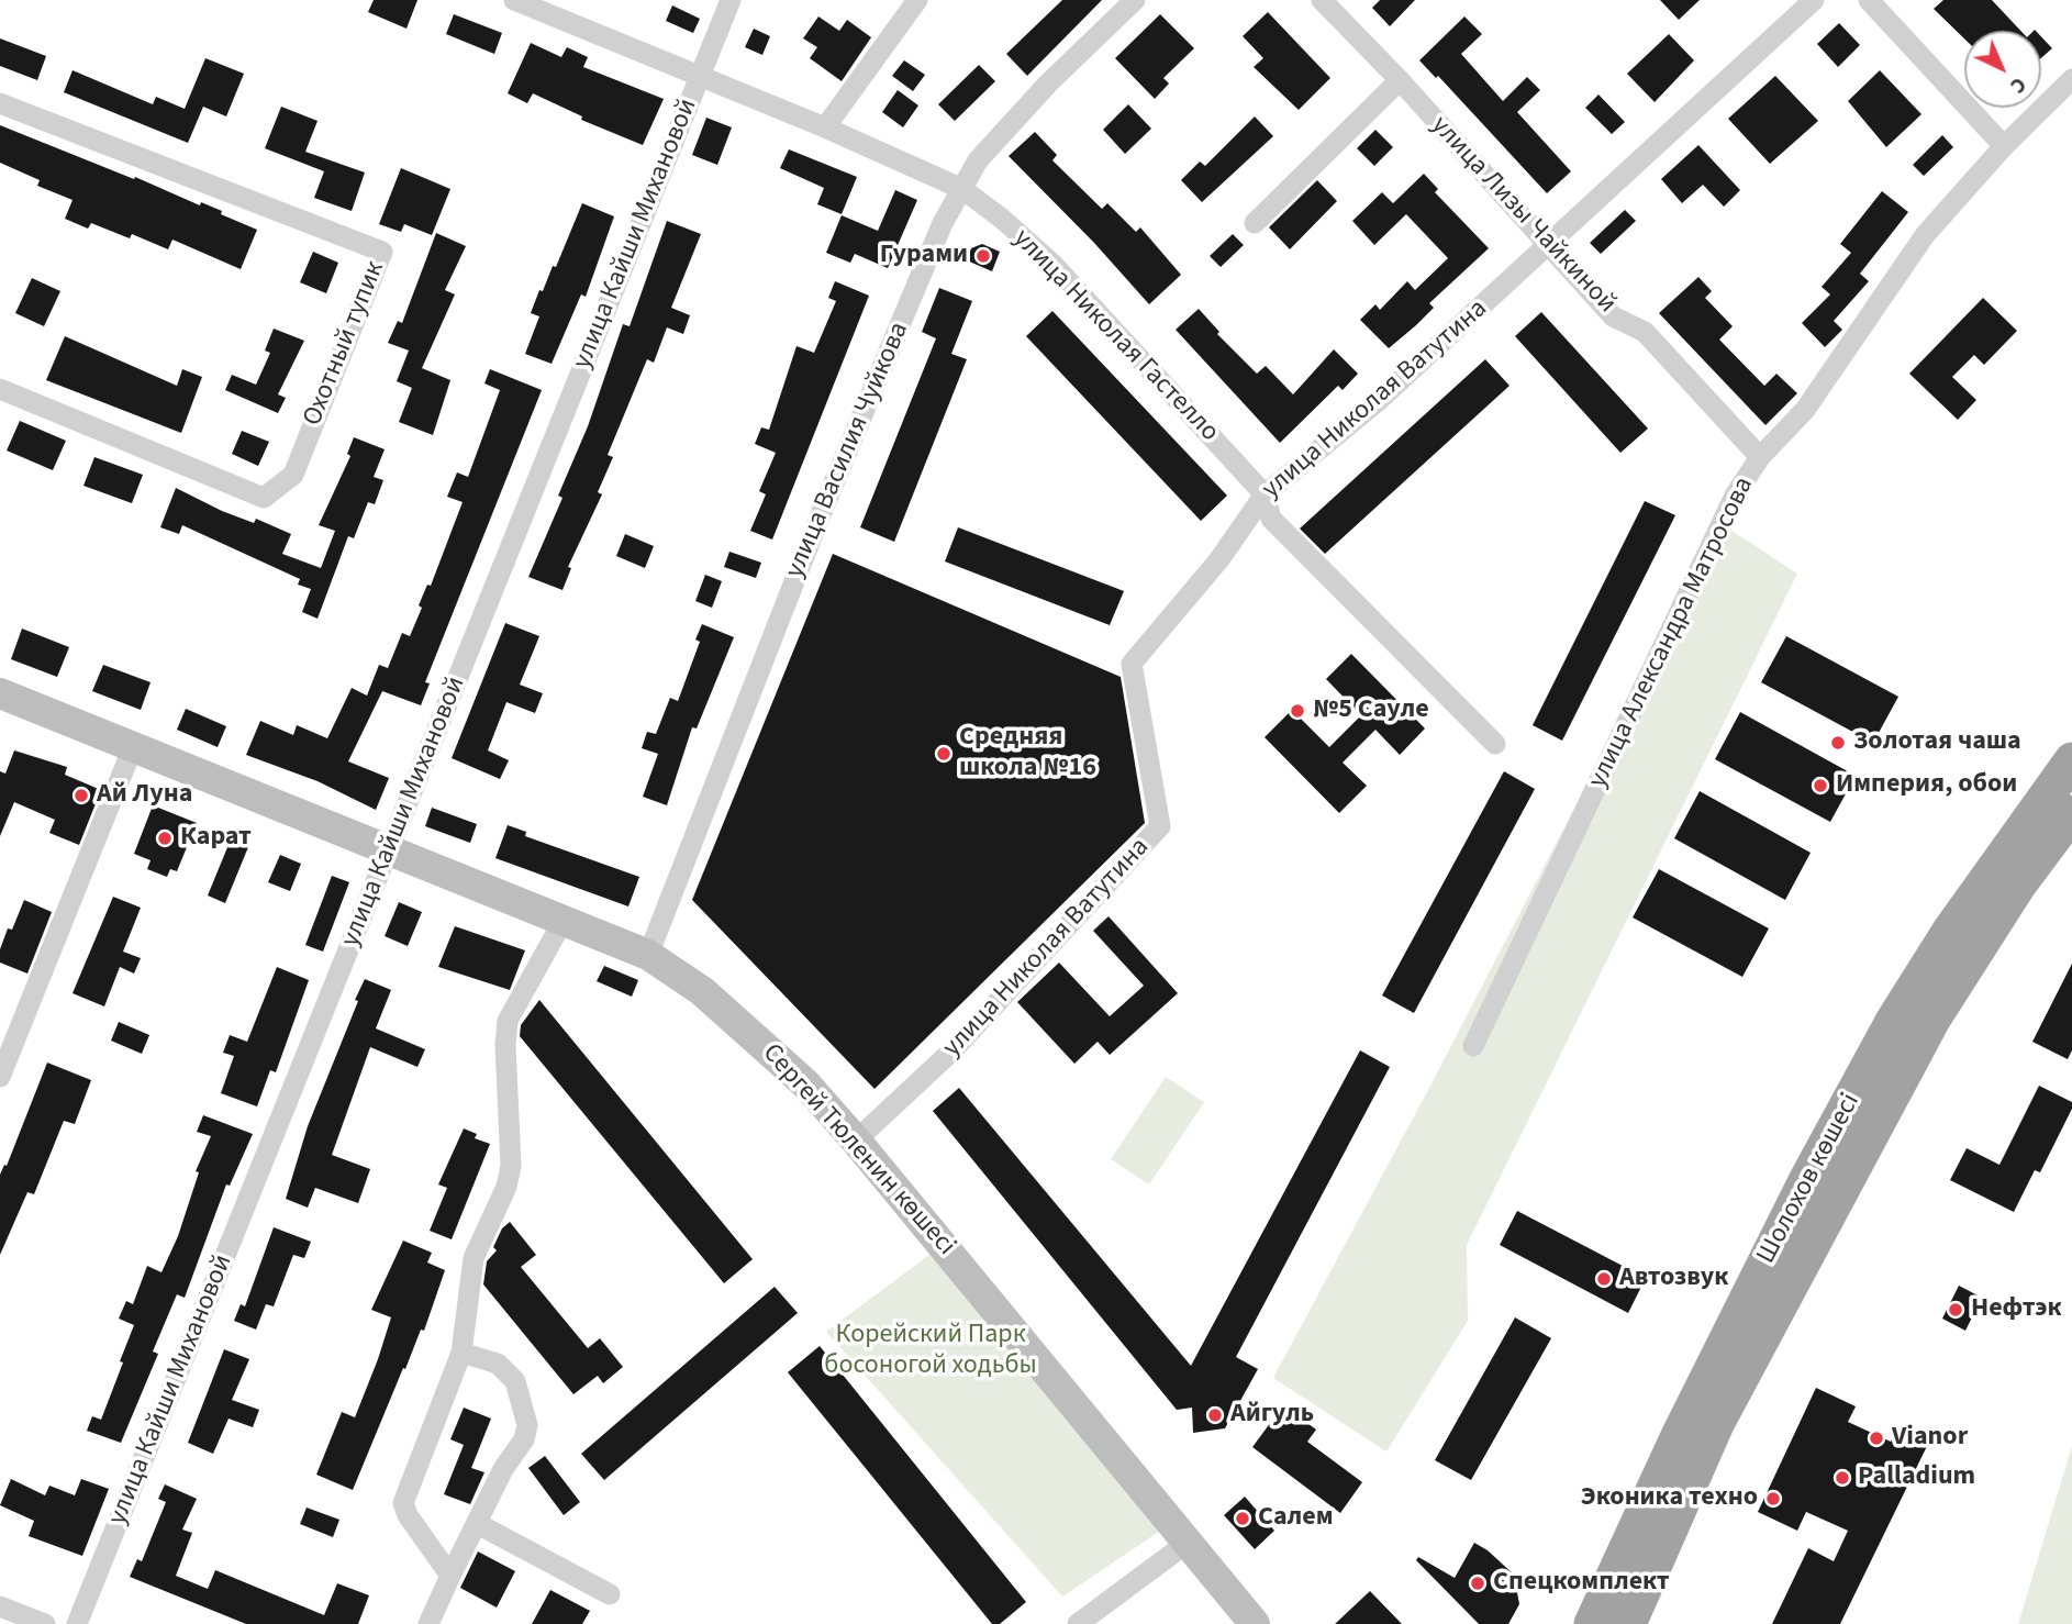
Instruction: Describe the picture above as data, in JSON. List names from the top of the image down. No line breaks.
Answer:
{"streets":{"highway":["Шолохов көшесі"],"main road":["Сергей Тюленин көшесі"],"street":["улица Лизы Чайкиной","улица Кайши Михановой","улица Николая Гастелло","Охотный тупик","улица Николая Ватутина","улица Василия Чуйкова","улица Александра Матросова"]},"crossings":[["улица Лизы Чайкиной","улица Николая Ватутина"],["улица Лизы Чайкиной","улица Александра Матросова"],["улица Кайши Михановой","улица Николая Гастелло"],["улица Кайши Михановой","Сергей Тюленин көшесі"],["улица Николая Гастелло","улица Николая Ватутина"],["улица Николая Гастелло","улица Василия Чуйкова"],["улица Николая Ватутина","Сергей Тюленин көшесі"],["улица Василия Чуйкова","Сергей Тюленин көшесі"]],"parks":["Корейский Парк босоногой ходьбы"],"places":["Гурами","№5 Сауле","Золотая чаша","Средняя школа №16","Империя, обои","Ай Луна","Карат","Автозвук","Нефтэк","Айгуль","Vianor","Palladium","Эконика техно","Салем","Спецкомплект"],"north":"bottom right"}
